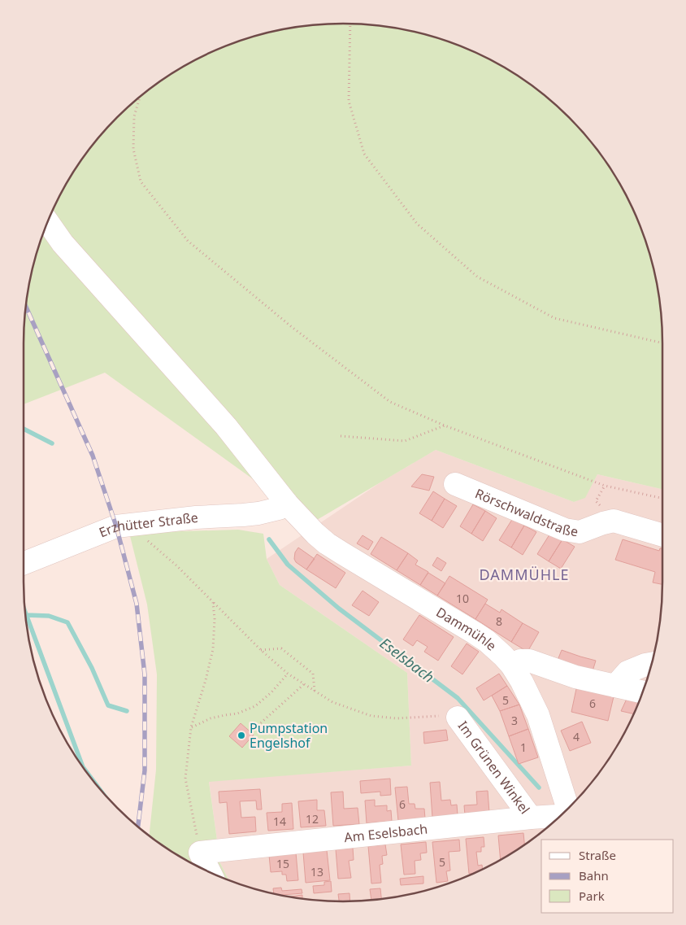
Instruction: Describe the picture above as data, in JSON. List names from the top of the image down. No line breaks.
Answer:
{"streets":{"street":["Rörschwaldstraße","Erzhütter Straße","Dammühle","Im Grünen Winkel","Am Eselsbach"]},"crossings":[["Erzhütter Straße","Dammühle"],["Im Grünen Winkel","Am Eselsbach"]],"districts":["DAMMÜHLE"],"water":["Eselsbach"],"places":["Pumpstation Engelshof"],"house_numbers":["10","8","5","6","3","4","1","6","12","14","5","15","13"],"legend":["Straße","Bahn","Park"]}
